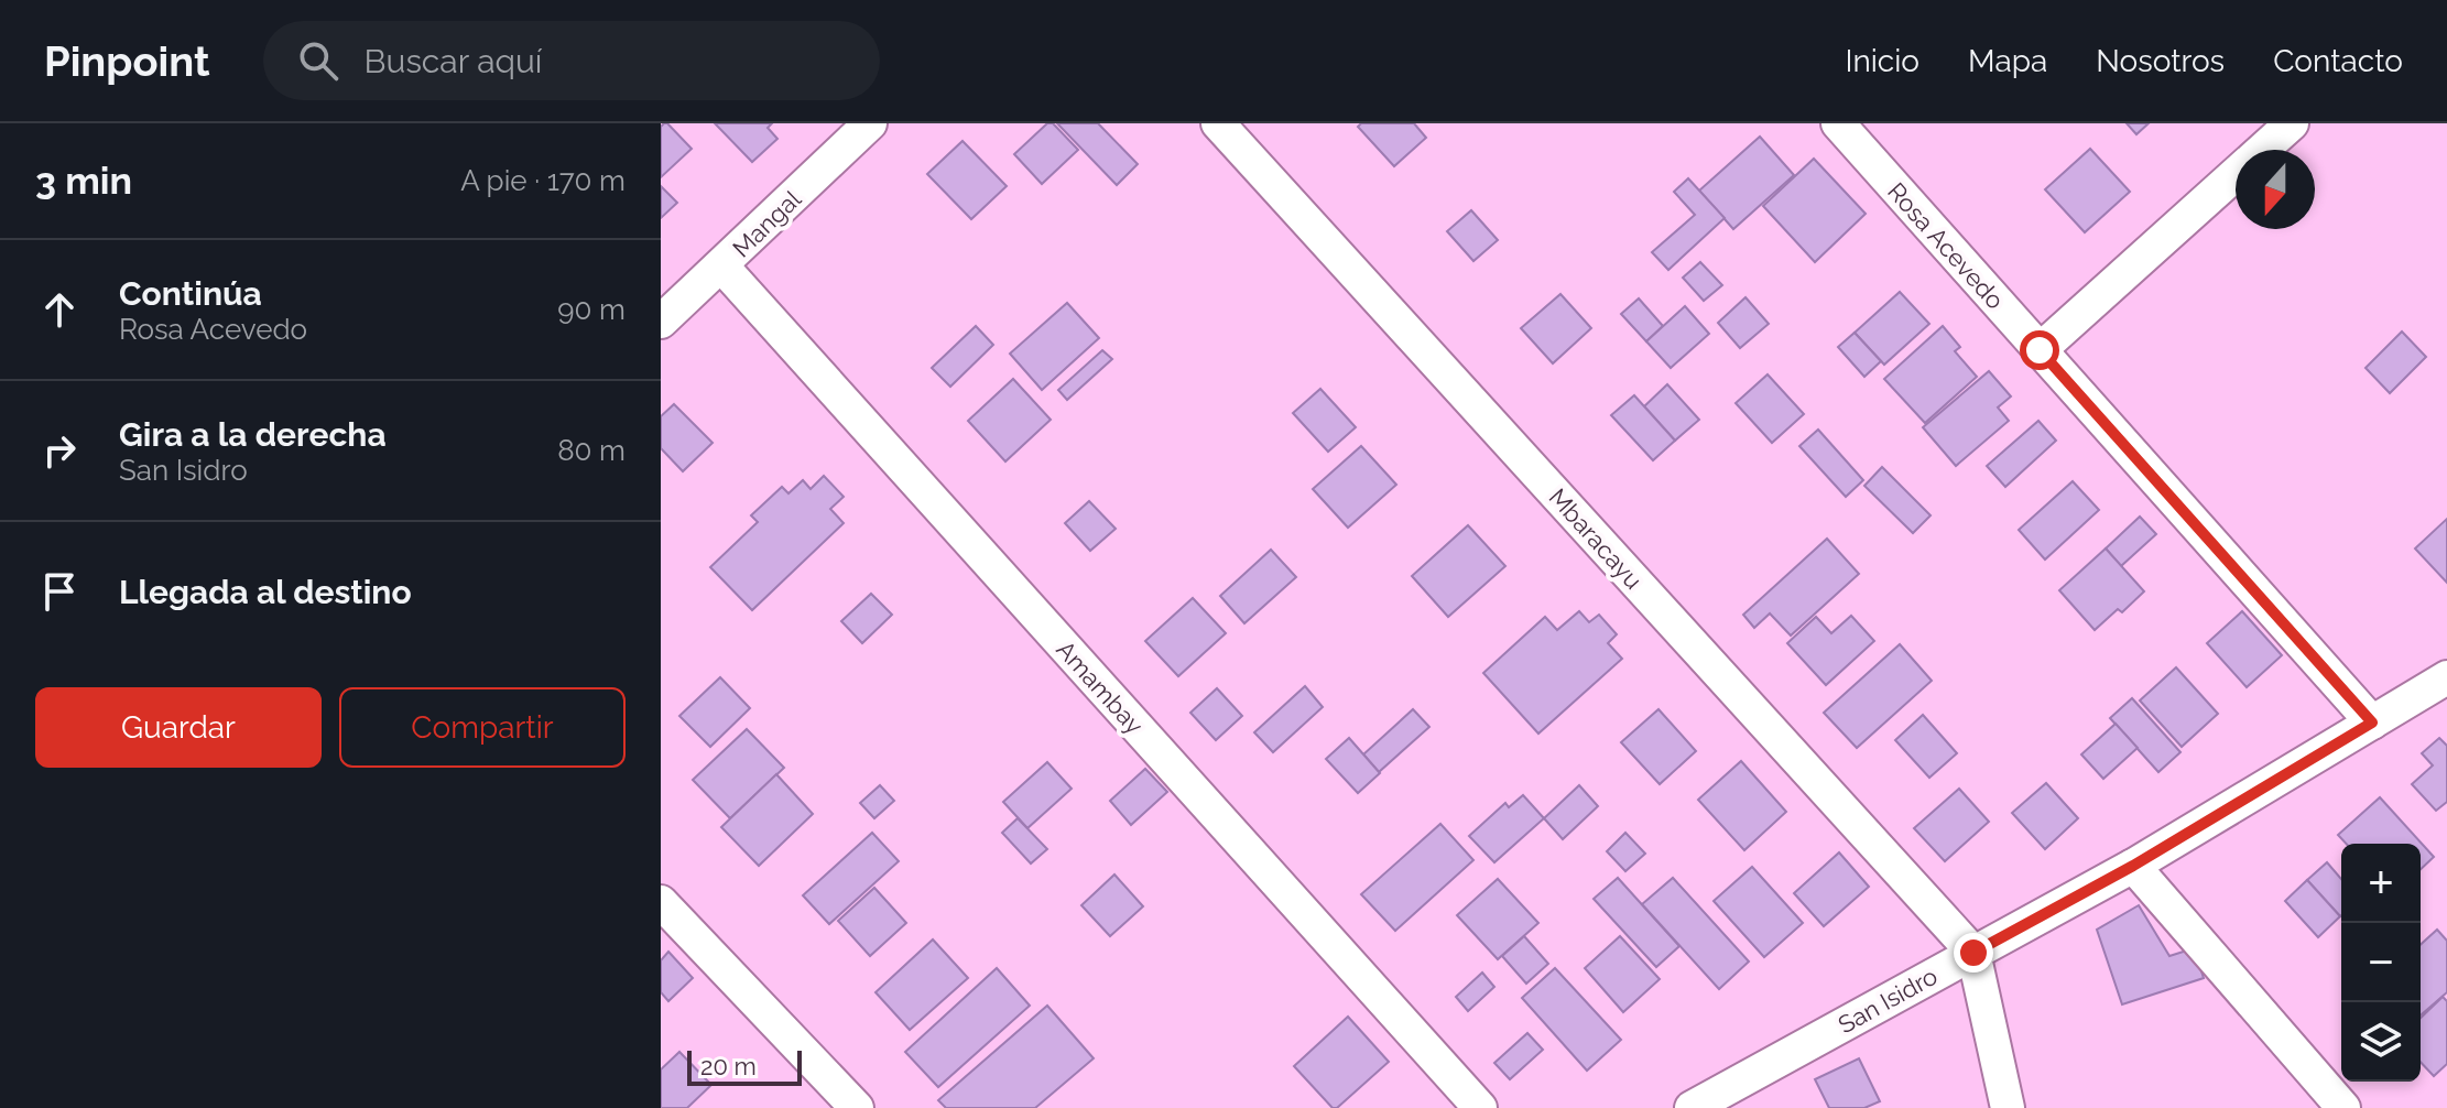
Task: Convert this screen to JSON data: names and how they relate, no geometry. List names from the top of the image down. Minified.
{"streets":{"street":["Mangal","Rosa Acevedo","Mbaracayu","Amambay","San Isidro"]},"crossings":[["Mangal","Amambay"],["Rosa Acevedo","San Isidro"],["Mbaracayu","San Isidro"]],"scale_bar":"20 m","north":"bottom","page":{"header":"Pinpoint","search":"Buscar aquí","nav":["Inicio","Mapa","Nosotros","Contacto"],"heading":["3 min","A pie · 170 m"],"list":[["Continúa","Rosa Acevedo","90 m"],["Gira a la derecha","San Isidro","80 m"],"Llegada al destino"],"buttons":["Guardar","Compartir"],"map_buttons":["+","−"],"scale":"20 m"}}
